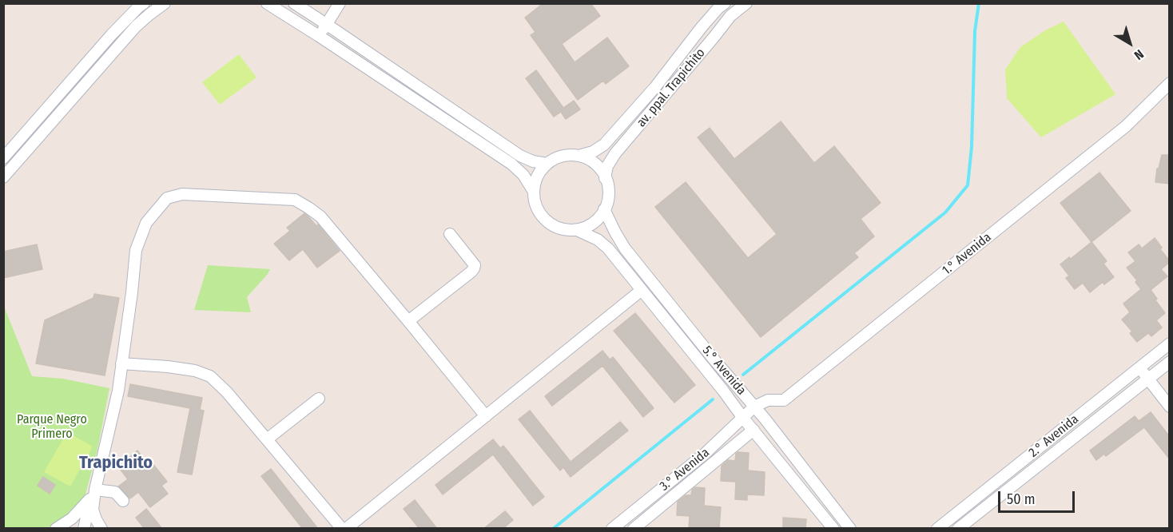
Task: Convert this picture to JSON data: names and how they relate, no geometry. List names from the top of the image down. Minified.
{"streets":{"street":["av. ppal. Trapichito","1.° Avenida","5.° Avenida","2.° Avenida","3.° Avenida"]},"crossings":[["av. ppal. Trapichito","5.° Avenida"],["1.° Avenida","5.° Avenida"],["1.° Avenida","3.° Avenida"],["5.° Avenida","3.° Avenida"]],"districts":["Trapichito"],"parks":["Parque Negro Primero"],"scale_bar":"50 m","north":"bottom right"}
